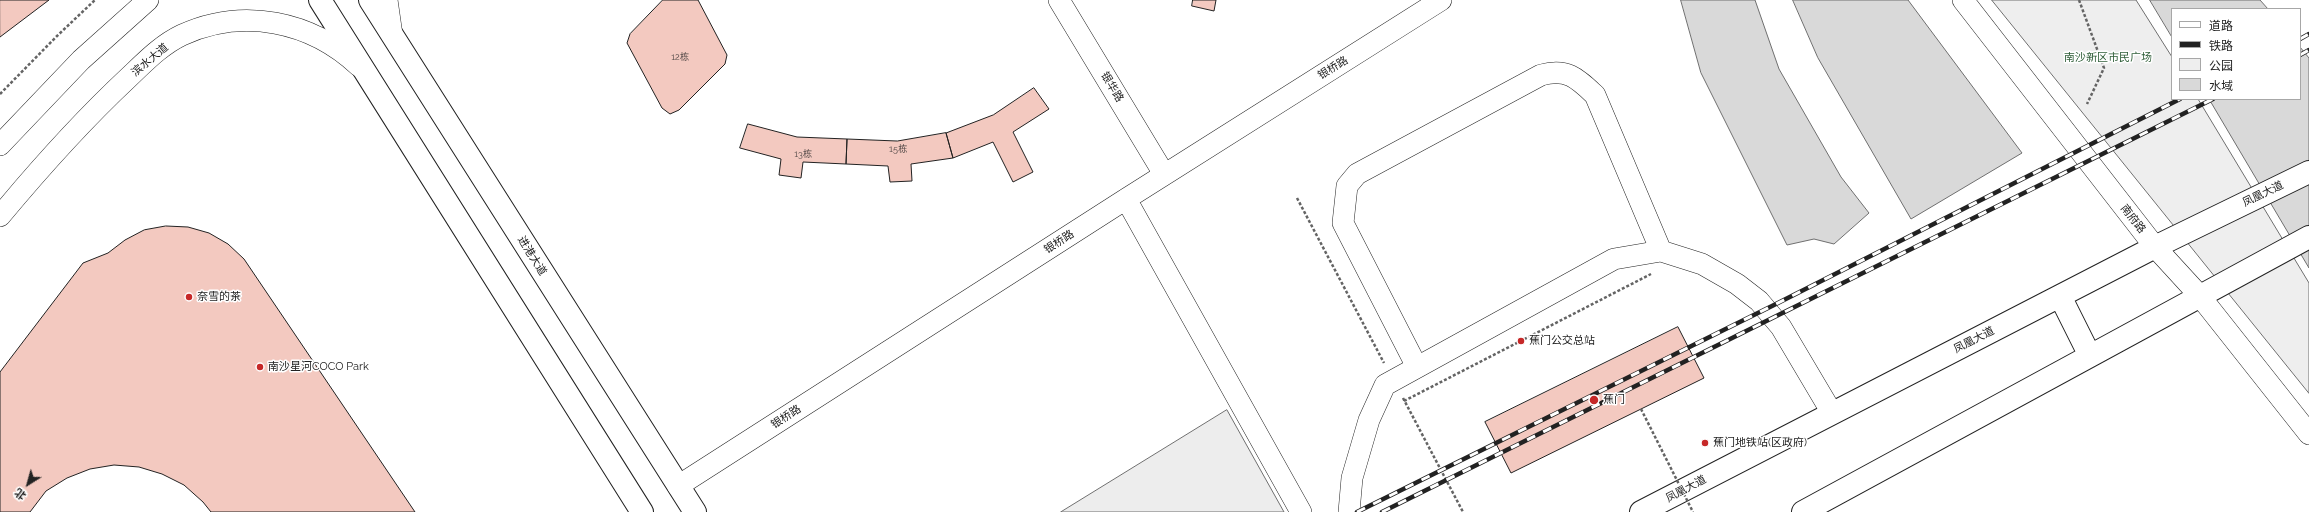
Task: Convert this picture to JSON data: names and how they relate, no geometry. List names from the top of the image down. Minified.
{"streets":{"main road":["凤凰大道","进港大道"],"street":["滨水大道","银桥路","银华路","南府路"]},"crossings":[["银桥路","银华路"],["银桥路","进港大道"],["凤凰大道","南府路"]],"parks":["南沙新区市民广场"],"places":["奈雪的茶","蕉门公交总站","南沙星河COCO Park","蕉门","蕉门地铁站(区政府)"],"house_numbers":["12栋","15栋","13栋"],"legend":["道路","铁路","公园","水域"],"north":"bottom left"}
